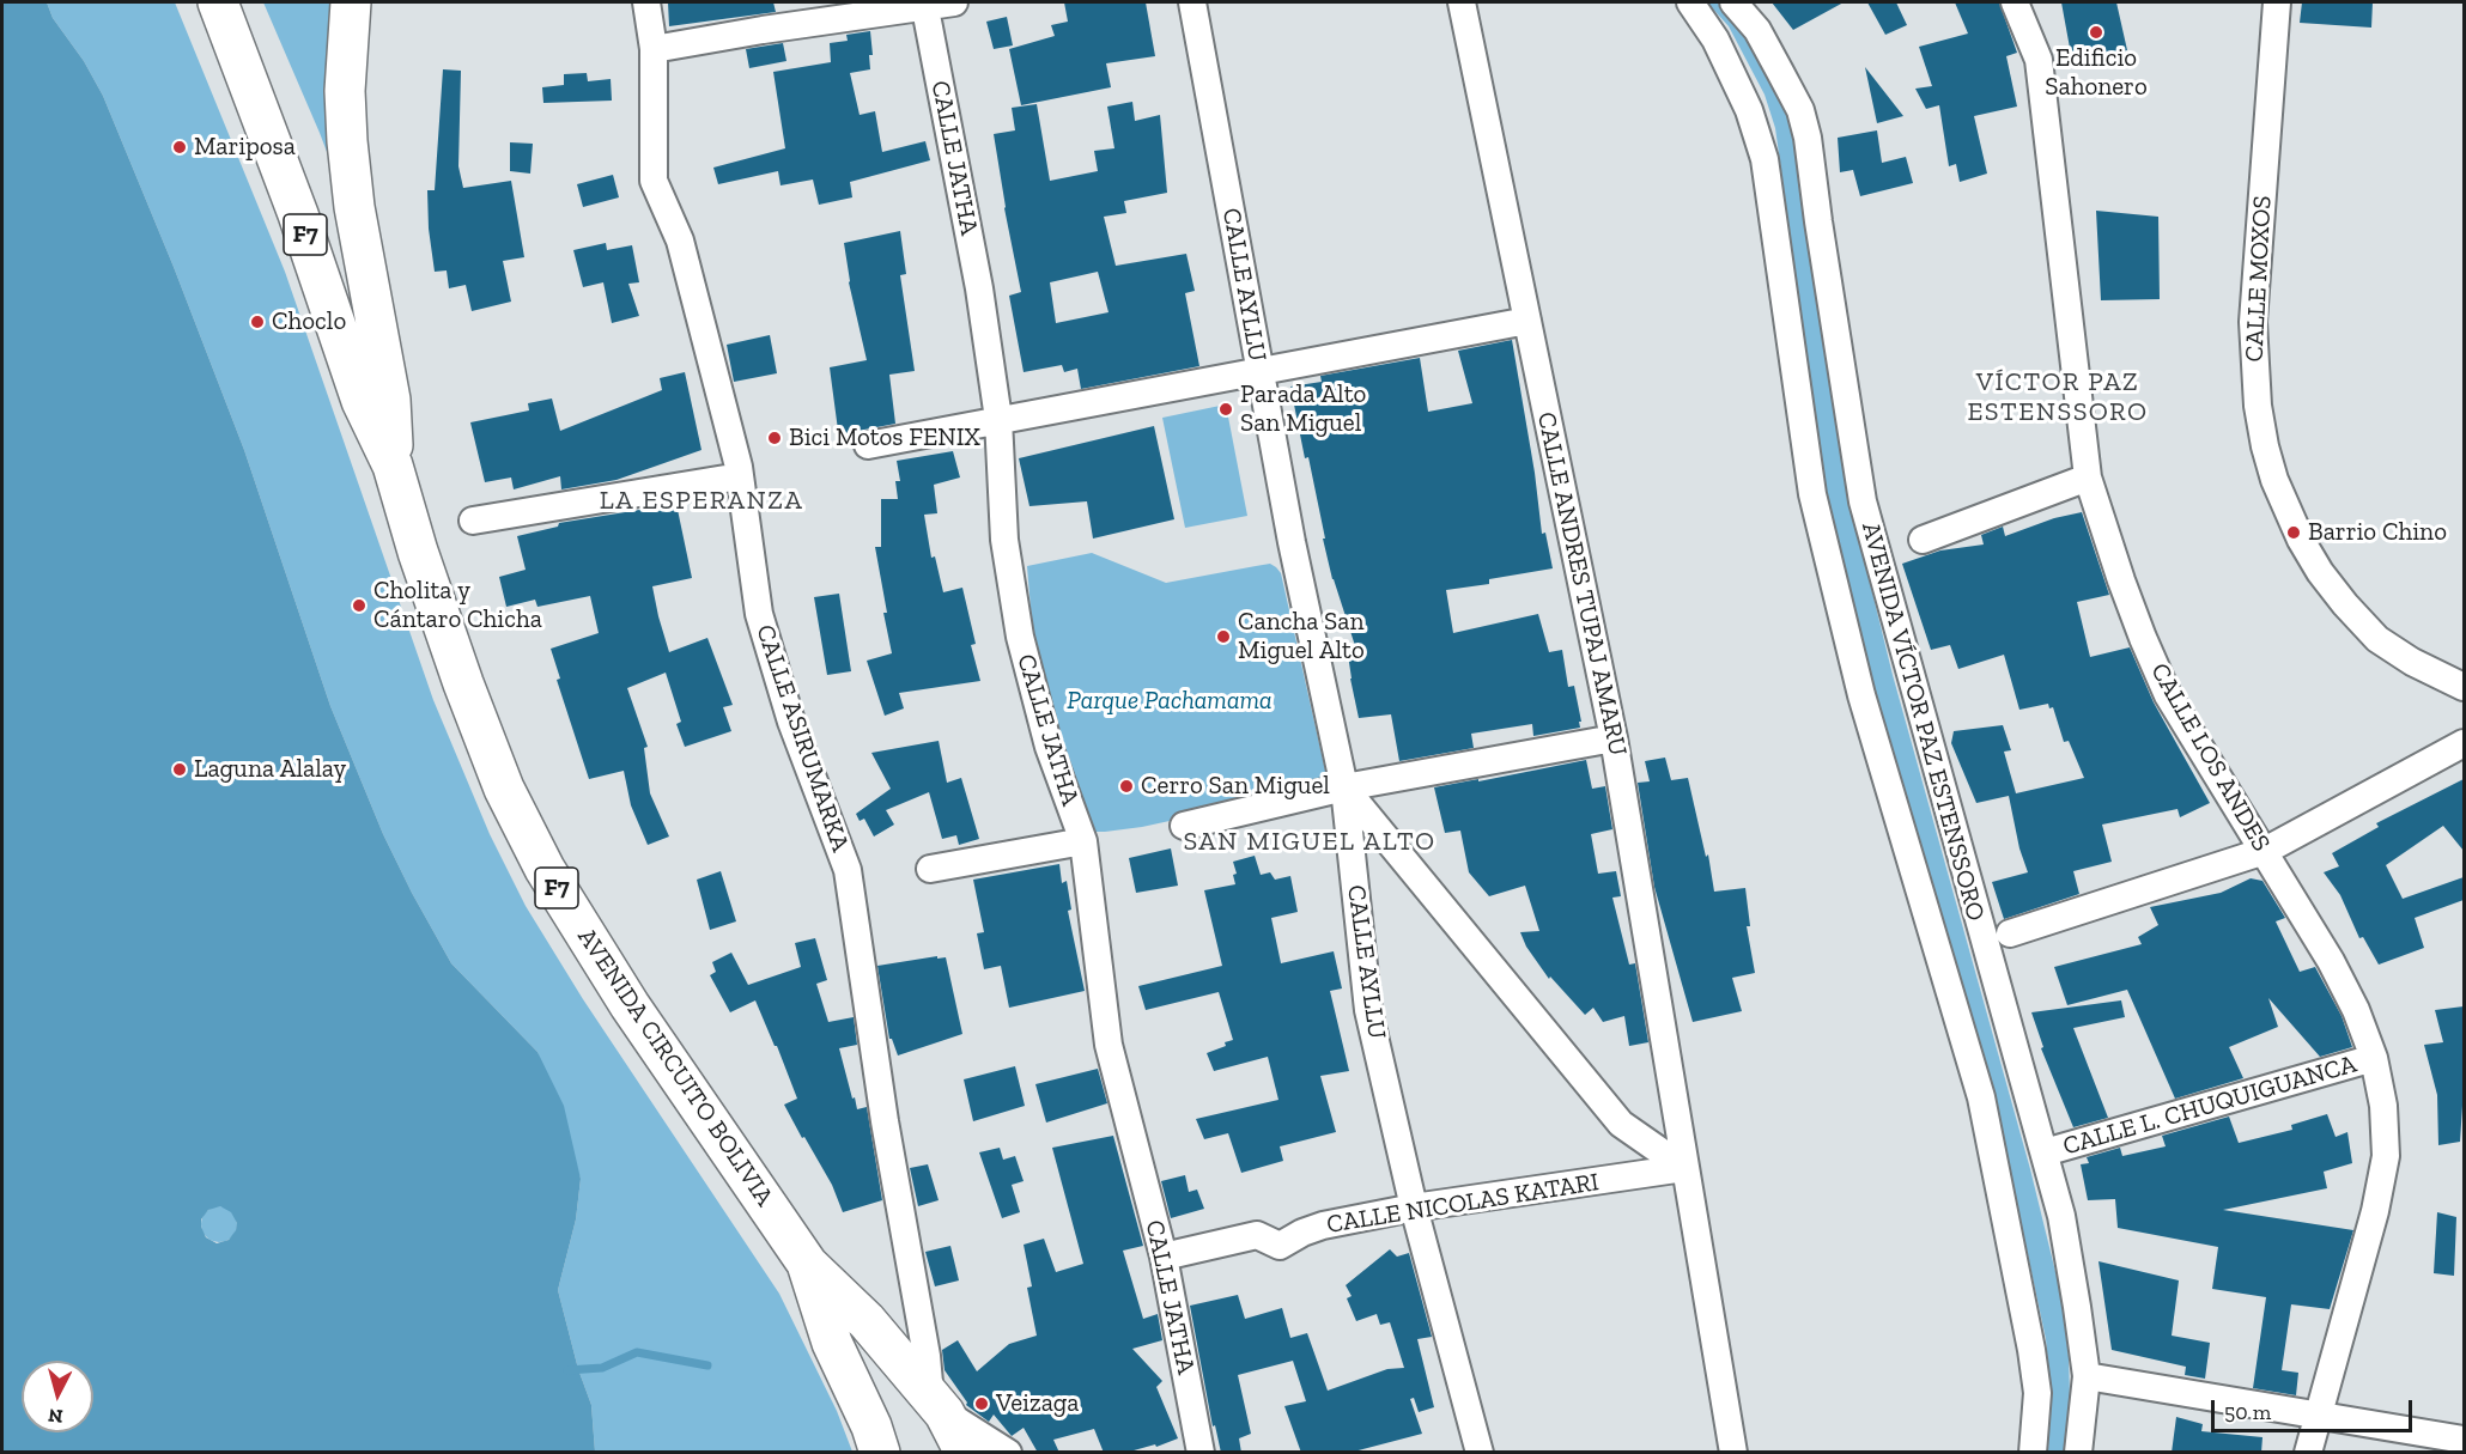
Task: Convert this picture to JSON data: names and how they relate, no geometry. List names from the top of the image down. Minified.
{"streets":{"highway":["F7","AVENIDA CIRCUITO BOLIVIA"],"street":["CALLE JATHA","CALLE MOXOS","CALLE AYLLU","CALLE ANDRES TUPAJ AMARU","AVENIDA VÍCTOR PAZ ESTENSSORO","CALLE ASIRUMARKA","CALLE LOS ANDES","CALLE L. CHUQUIGUANCA","CALLE NICOLAS KATARI"]},"crossings":[["CALLE JATHA","CALLE NICOLAS KATARI"],["CALLE AYLLU","CALLE NICOLAS KATARI"],["CALLE ANDRES TUPAJ AMARU","CALLE NICOLAS KATARI"],["AVENIDA VÍCTOR PAZ ESTENSSORO","CALLE L. CHUQUIGUANCA"],["CALLE ASIRUMARKA","AVENIDA CIRCUITO BOLIVIA"],["CALLE LOS ANDES","CALLE L. CHUQUIGUANCA"]],"districts":["VÍCTOR PAZ ESTENSSORO","LA ESPERANZA","SAN MIGUEL ALTO"],"parks":["Parque Pachamama"],"places":["Edificio Sahonero","Mariposa","Choclo","Parada Alto San Miguel","Bici Motos FENIX","Barrio Chino","Cholita y Cántaro Chicha","Cancha San Miguel Alto","Laguna Alalay","Cerro San Miguel","Veizaga"],"scale_bar":"50 m","north":"bottom"}
